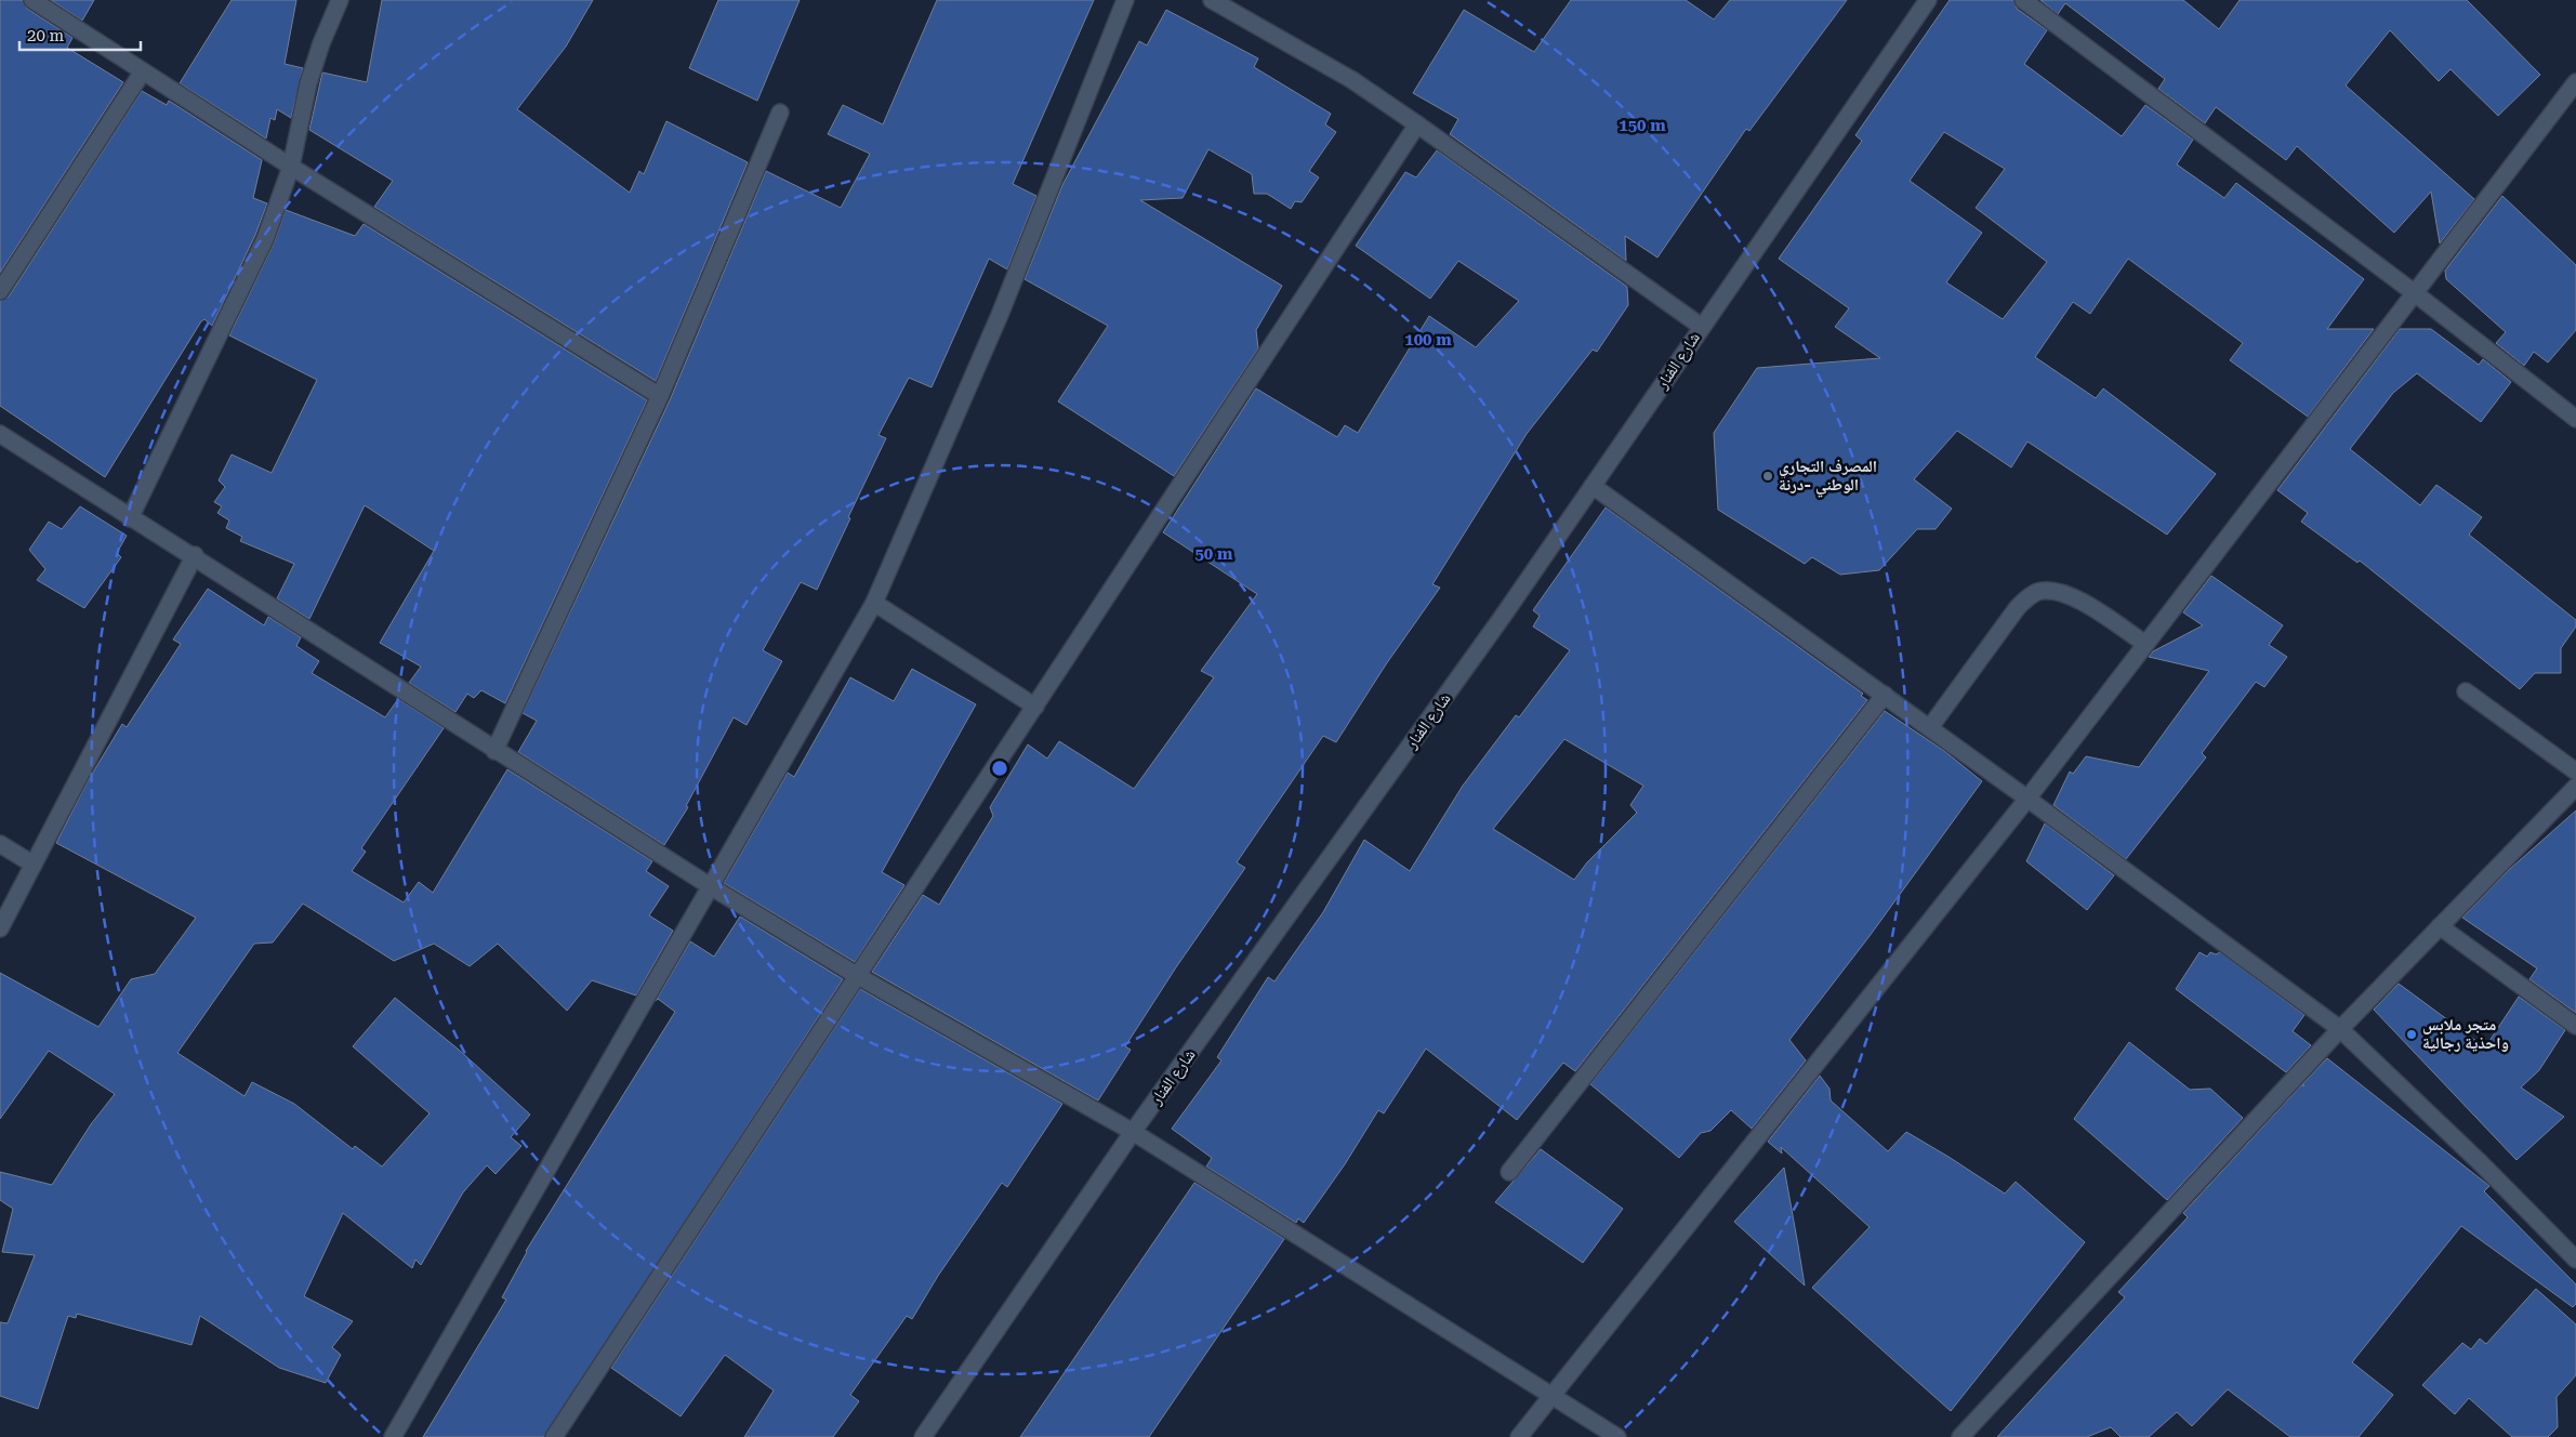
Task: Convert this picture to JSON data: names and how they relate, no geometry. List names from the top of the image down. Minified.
{"streets":{"street":["شارع الفنار"]},"places":["المصرف التجاري الوطني -درنة","متجر ملابس واحذية رجالية"],"scale_bar":"20 m","rings":["150 m","100 m","50 m"]}
